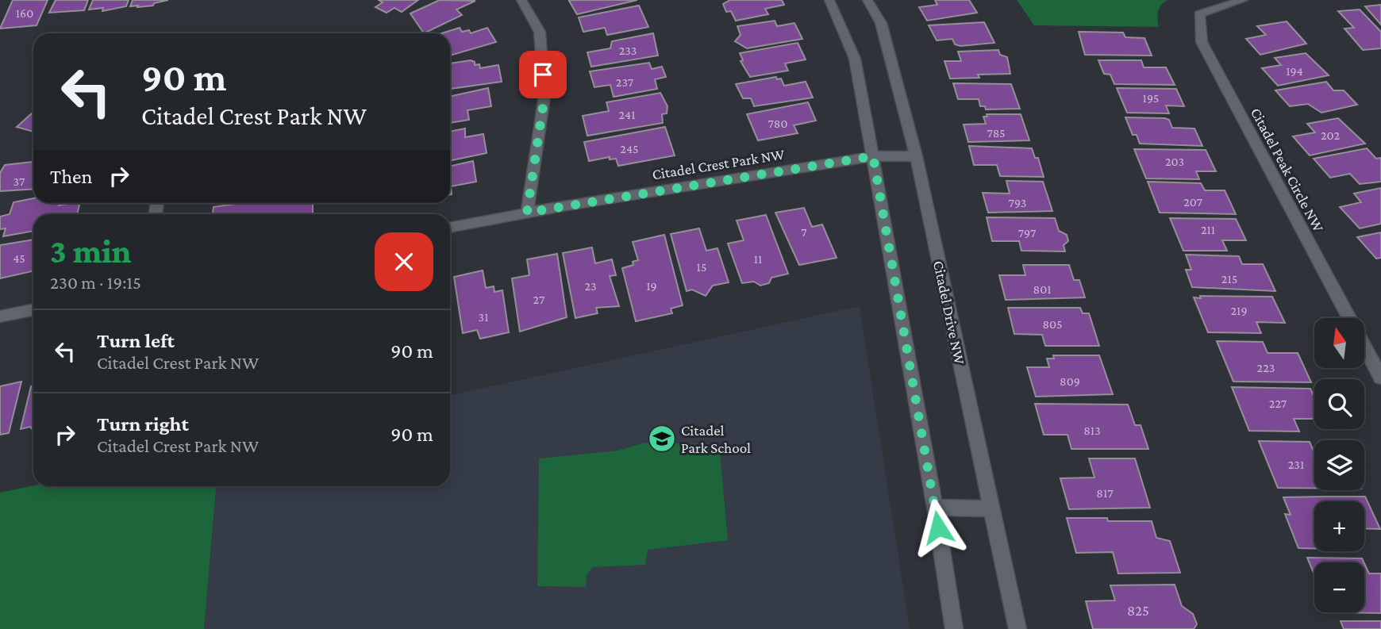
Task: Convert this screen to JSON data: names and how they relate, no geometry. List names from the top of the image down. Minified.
{"streets":{"street":["Citadel Crest Park NW","Citadel Peak Circle NW","Citadel Drive NW"]},"crossings":[["Citadel Crest Park NW","Citadel Drive NW"]],"places":{"school or university":["Citadel Park School"]},"house_numbers":["160","233","194","237","195","241","780","785","202","245","203","37","207","793","211","7","797","45","11","15","215","23","19","801","27","219","31","805","223","809","227","813","231","817","825"],"north":"top","page":{"turn":["90 m","Citadel Crest Park NW"],"then":"Then","heading":["3 min","230 m · 19:15"],"list":[{"name":"Turn left","note":"Citadel Crest Park NW","value":"90 m"},{"name":"Turn right","note":"Citadel Crest Park NW","value":"90 m"}],"map_buttons":["+","−"]}}
